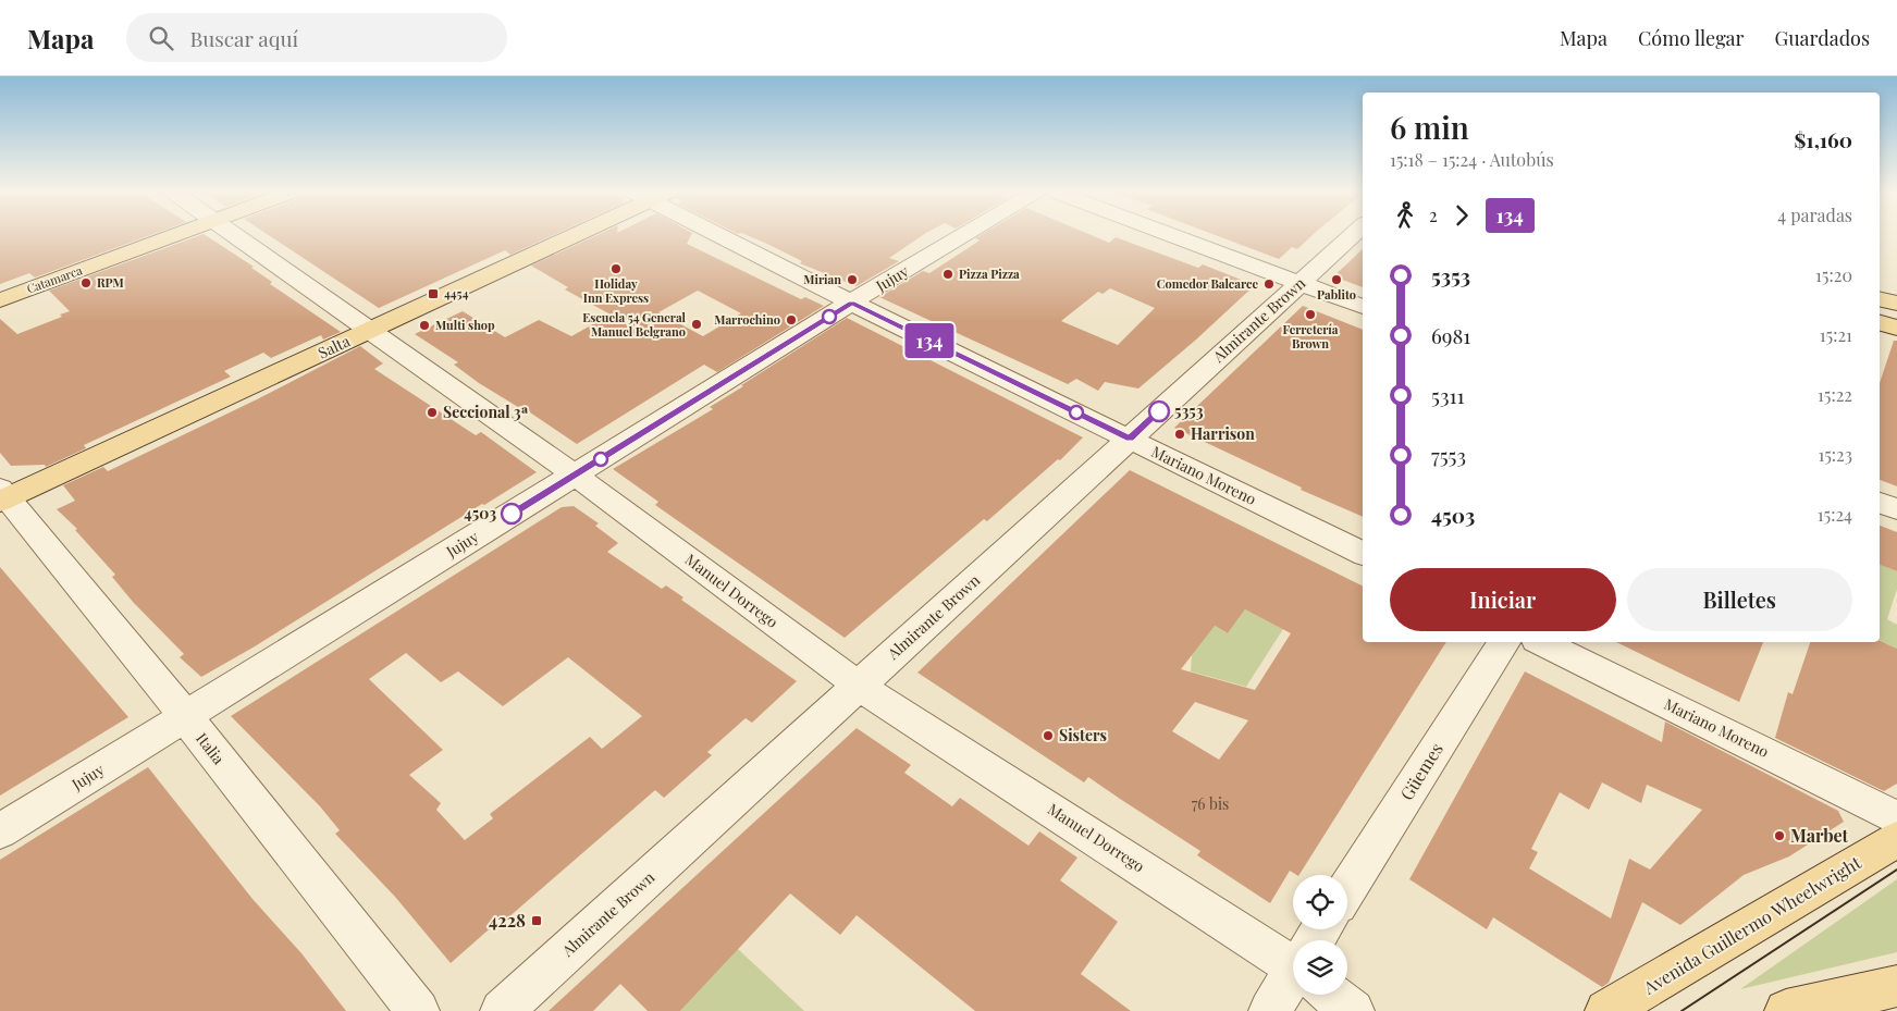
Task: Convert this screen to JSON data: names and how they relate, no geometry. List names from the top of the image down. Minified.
{"streets":{"main road":["Catamarca","Salta","Avenida Guillermo Wheelwright"],"street":["Jujuy","Almirante Brown","Mariano Moreno","Manuel Dorrego","Italia","Güemes"]},"crossings":[["Jujuy","Mariano Moreno"],["Jujuy","Manuel Dorrego"],["Jujuy","Italia"],["Almirante Brown","Mariano Moreno"],["Almirante Brown","Manuel Dorrego"],["Salta","Manuel Dorrego"],["Salta","Italia"]],"places":{"other":["Holiday Inn Express","Pizza Pizza","Mirian","Pablito","RPM","Comedor Balcarce","Ferretería Brown","Marrochino","Escuela 54 General Manuel Belgrano","Multi shop","5353","Seccional 3ª","Harrison","4503","Sisters","Marbet"],"transit":["4454","4228"]},"lines":["bus line 134"],"house_numbers":["76 bis"],"page":{"header":"Mapa","search":"Buscar aquí","nav":["Mapa","Cómo llegar","Guardados"],"on_map":"134","heading":["6 min","15:18 – 15:24 · Autobús","$1,160"],"legs":["2","134","4 paradas"],"list":[{"name":"5353","value":"15:20"},{"name":"6981","value":"15:21"},{"name":"5311","value":"15:22"},{"name":"7553","value":"15:23"},{"name":"4503","value":"15:24"}],"buttons":["Iniciar","Billetes"]}}
